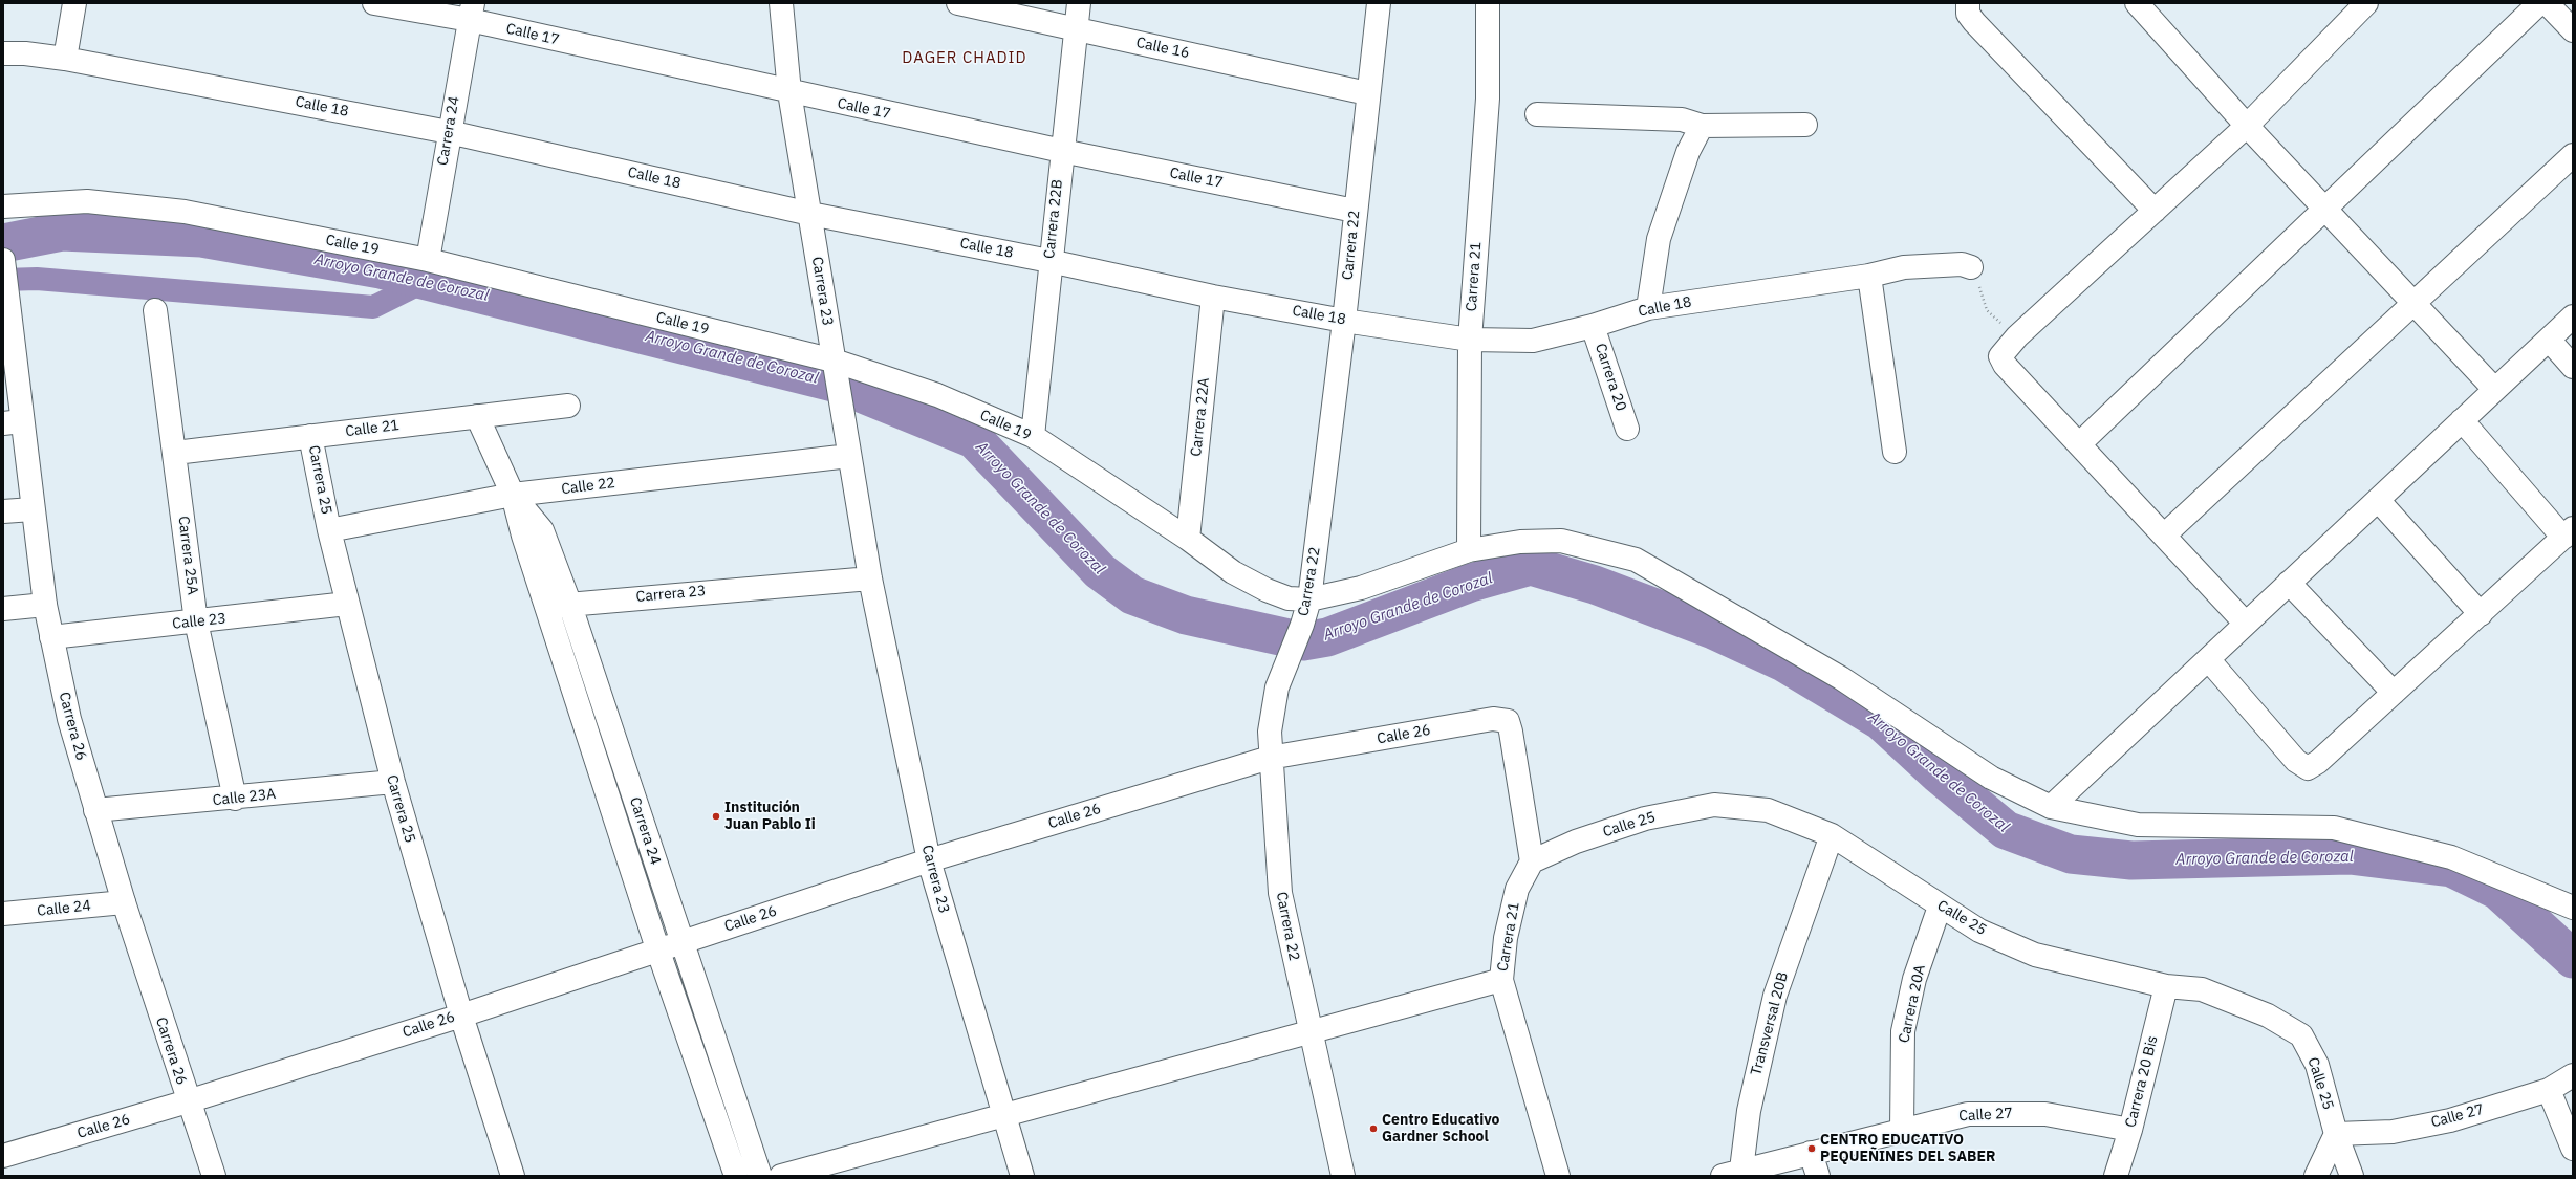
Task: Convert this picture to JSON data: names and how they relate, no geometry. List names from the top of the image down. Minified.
{"streets":{"street":["Calle 17","Calle 16","Calle 18","Carrera 24","Carrera 22B","Calle 19","Carrera 22","Carrera 21","Carrera 23","Carrera 20","Carrera 22A","Calle 21","Carrera 25","Calle 22","Carrera 25A","Calle 23","Carrera 26","Calle 26","Calle 23A","Calle 25","Calle 24","Carrera 20A","Transversal 20B","Carrera 20 Bis","Calle 27"]},"crossings":[["Calle 17","Carrera 24"],["Calle 17","Carrera 22B"],["Calle 17","Carrera 22"],["Calle 17","Carrera 23"],["Calle 16","Carrera 22B"],["Calle 16","Carrera 22"],["Calle 18","Carrera 24"],["Calle 18","Carrera 22B"],["Calle 18","Carrera 22"],["Calle 18","Carrera 21"],["Calle 18","Carrera 23"],["Calle 18","Carrera 20"],["Calle 18","Carrera 22A"],["Carrera 24","Calle 19"],["Carrera 24","Carrera 23"],["Carrera 24","Calle 21"],["Carrera 24","Calle 22"],["Carrera 24","Calle 26"],["Carrera 22B","Calle 19"],["Calle 19","Carrera 22"],["Calle 19","Carrera 21"],["Calle 19","Carrera 23"],["Calle 19","Carrera 22A"],["Carrera 22","Calle 26"],["Carrera 21","Calle 26"],["Carrera 21","Calle 25"],["Carrera 23","Calle 22"],["Carrera 23","Calle 26"],["Calle 21","Carrera 25"],["Calle 21","Carrera 25A"],["Carrera 25","Calle 22"],["Carrera 25","Calle 23"],["Carrera 25","Calle 26"],["Carrera 25","Calle 23A"],["Carrera 25A","Calle 23"],["Carrera 25A","Calle 23A"],["Calle 23","Carrera 26"],["Carrera 26","Calle 26"],["Carrera 26","Calle 23A"],["Carrera 26","Calle 24"],["Calle 26","Calle 25"],["Calle 25","Carrera 20A"],["Calle 25","Transversal 20B"],["Calle 25","Carrera 20 Bis"],["Calle 25","Calle 27"],["Carrera 20A","Calle 27"],["Transversal 20B","Calle 27"],["Carrera 20 Bis","Calle 27"]],"districts":["DAGER CHADID"],"water":["Arroyo Grande de Corozal"],"places":["Institución Juan Pablo Ii","Centro Educativo Gardner School","CENTRO EDUCATIVO PEQUEÑINES DEL SABER"]}
